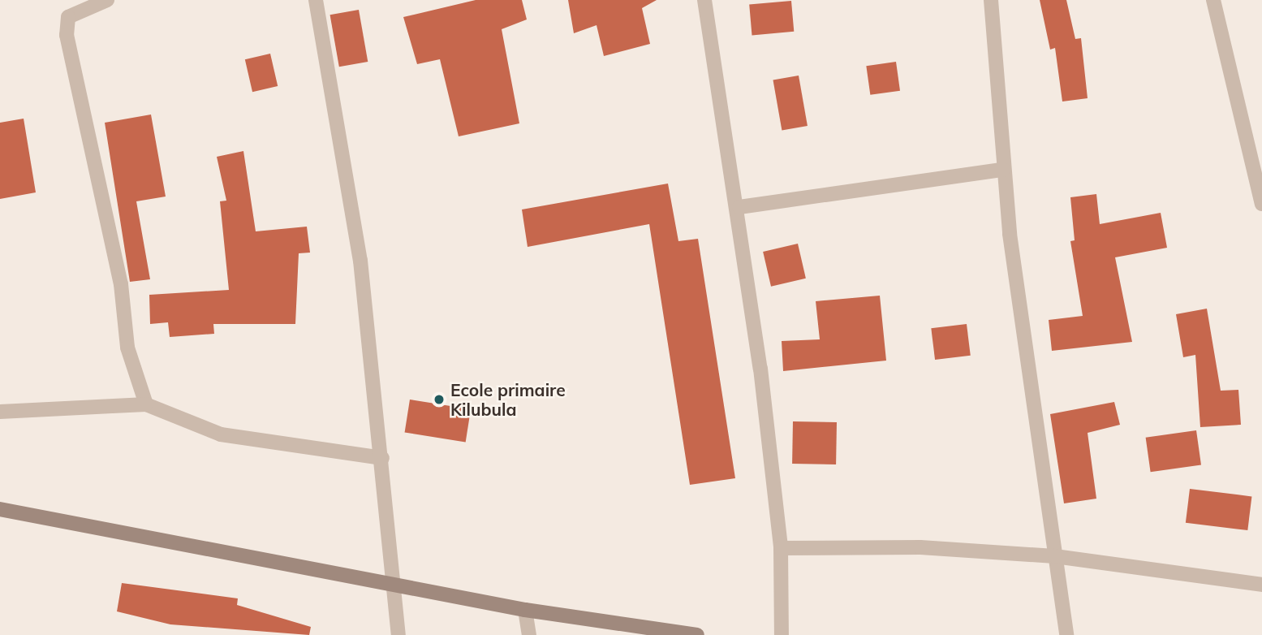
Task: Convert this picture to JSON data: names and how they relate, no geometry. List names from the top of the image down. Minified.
{"places":["Ecole primaire Kilubula"]}
